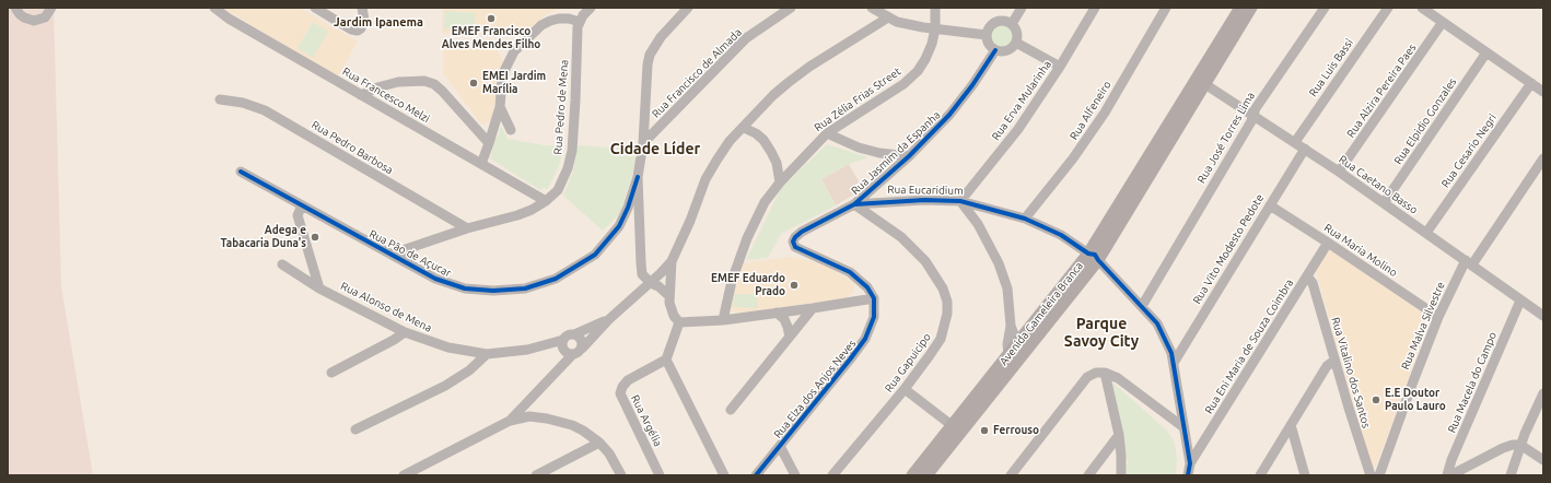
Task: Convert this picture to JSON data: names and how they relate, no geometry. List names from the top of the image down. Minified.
{"streets":{"main road":["Avenida Gameleira Branca"],"street":["Rua Luis Bassi","Rua Francisco de Almada","Rua Alzira Pereira Paes","Rua Francesco Melzi","Rua Zélia Frias Street","Rua Erva Mularinha","Rua Pedro de Mena","Rua Alfeneiro","Rua Elpidio Gonzales","Rua José Torres Lima","Rua Pedro Barbosa","Rua Cesario Negri","Rua Jasmim da Espanha","Rua Caetano Basso","Rua Eucaridium","Rua Vito Modesto Pedote","Rua Maria Molino","Rua Pão de Açucar","Rua Alonso de Mena","Rua Malva Silvestre","Rua Eni Maria de Souza Coimbra","Rua Gapuicipo","Rua Vitalino dos Santos","Rua Macela do Campo","Rua Elza dos Anjos Neves","Rua Argélia"]},"crossings":[["Rua Luis Bassi","Rua Caetano Basso"],["Rua Alzira Pereira Paes","Rua Caetano Basso"],["Rua Francesco Melzi","Rua Pedro de Mena"],["Rua Erva Mularinha","Rua Eucaridium"],["Rua Pedro de Mena","Rua Pedro Barbosa"],["Rua Pedro de Mena","Rua Pão de Açucar"],["Rua Alfeneiro","Rua Eucaridium"],["Rua Elpidio Gonzales","Rua Caetano Basso"],["Rua José Torres Lima","Rua Caetano Basso"],["Rua José Torres Lima","Rua Eucaridium"],["Rua Cesario Negri","Rua Caetano Basso"],["Rua Jasmim da Espanha","Rua Eucaridium"],["Rua Jasmim da Espanha","Rua Gapuicipo"],["Rua Caetano Basso","Rua Vito Modesto Pedote"],["Rua Caetano Basso","Avenida Gameleira Branca"],["Rua Caetano Basso","Rua Malva Silvestre"],["Rua Caetano Basso","Rua Macela do Campo"],["Rua Eucaridium","Rua Vito Modesto Pedote"],["Rua Eucaridium","Avenida Gameleira Branca"],["Rua Eucaridium","Rua Eni Maria de Souza Coimbra"],["Rua Eucaridium","Rua Gapuicipo"],["Rua Vito Modesto Pedote","Rua Maria Molino"],["Rua Maria Molino","Rua Malva Silvestre"],["Rua Maria Molino","Rua Eni Maria de Souza Coimbra"],["Rua Eni Maria de Souza Coimbra","Rua Vitalino dos Santos"]],"districts":["Jardim Ipanema","Cidade Líder","Parque Savoy City"],"places":["EMEF Francisco Alves Mendes Filho","EMEI Jardim Marília","Adega e Tabacaria Duna's","EMEF Eduardo Prado","E.E Doutor Paulo Lauro","Ferrouso"]}
